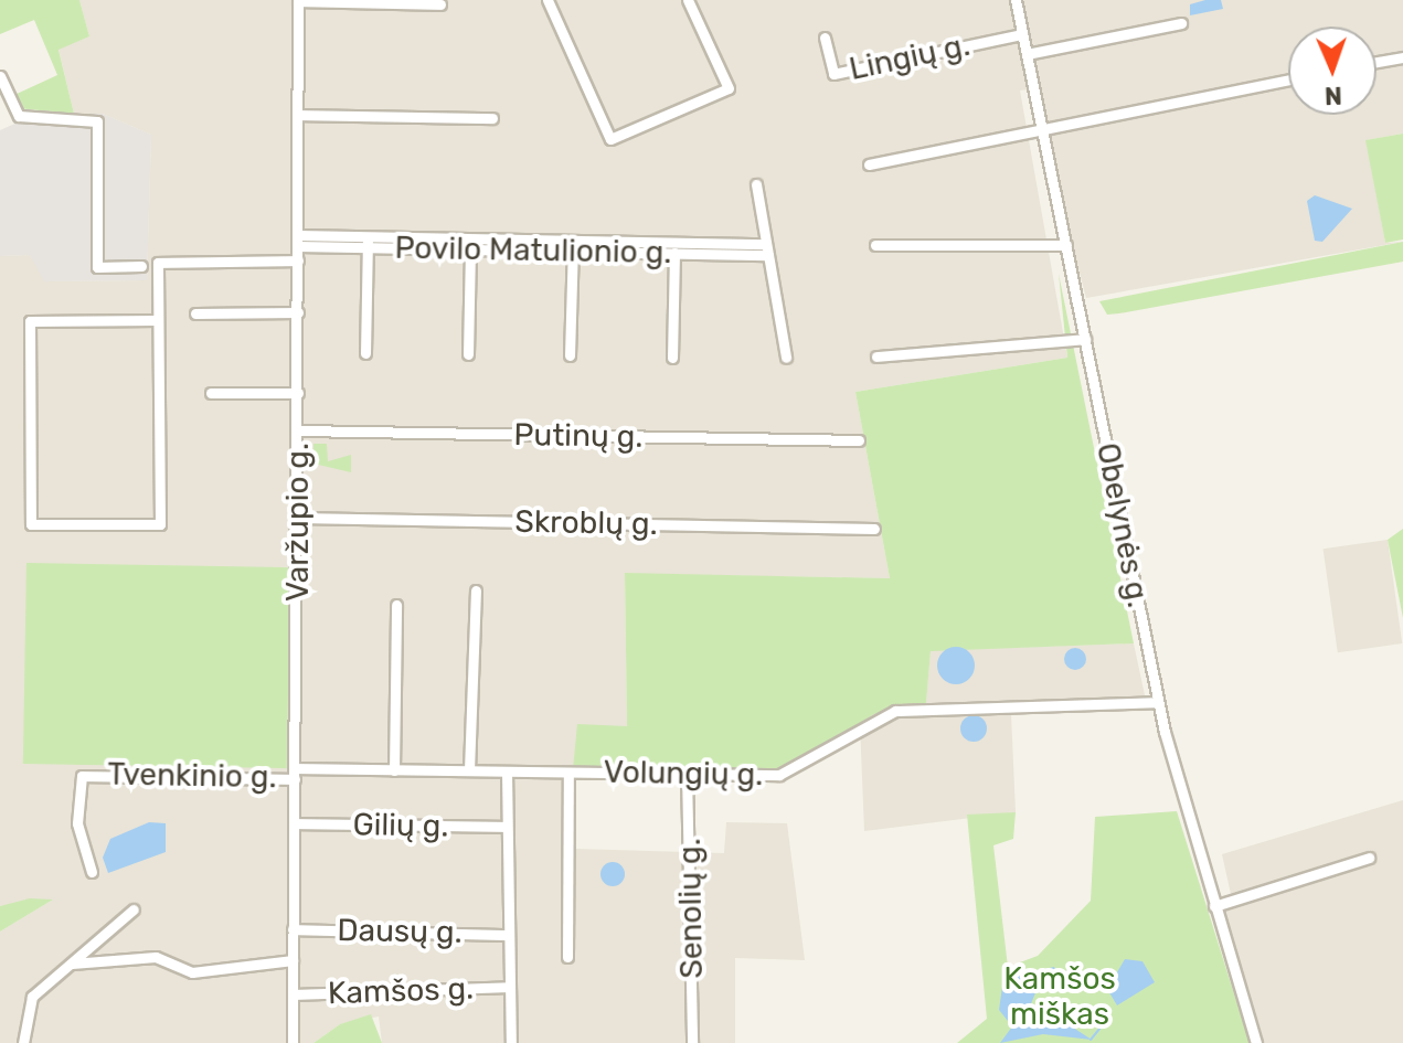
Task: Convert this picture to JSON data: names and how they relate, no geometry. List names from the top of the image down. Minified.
{"streets":{"street":["Lingių g.","Povilo Matulionio g.","Putinų g.","Varžupio g.","Skroblų g.","Obelynės g.","Volungių g.","Tvenkinio g.","Gilių g.","Senolių g.","Dausų g.","Kamšos g."]},"crossings":[["Lingių g.","Obelynės g."],["Povilo Matulionio g.","Varžupio g."],["Putinų g.","Varžupio g."],["Varžupio g.","Skroblų g."],["Varžupio g.","Volungių g."],["Varžupio g.","Tvenkinio g."],["Varžupio g.","Gilių g."],["Varžupio g.","Dausų g."],["Varžupio g.","Kamšos g."],["Obelynės g.","Volungių g."],["Volungių g.","Tvenkinio g."],["Volungių g.","Senolių g."]],"parks":["Kamšos miškas"],"north":"bottom"}
